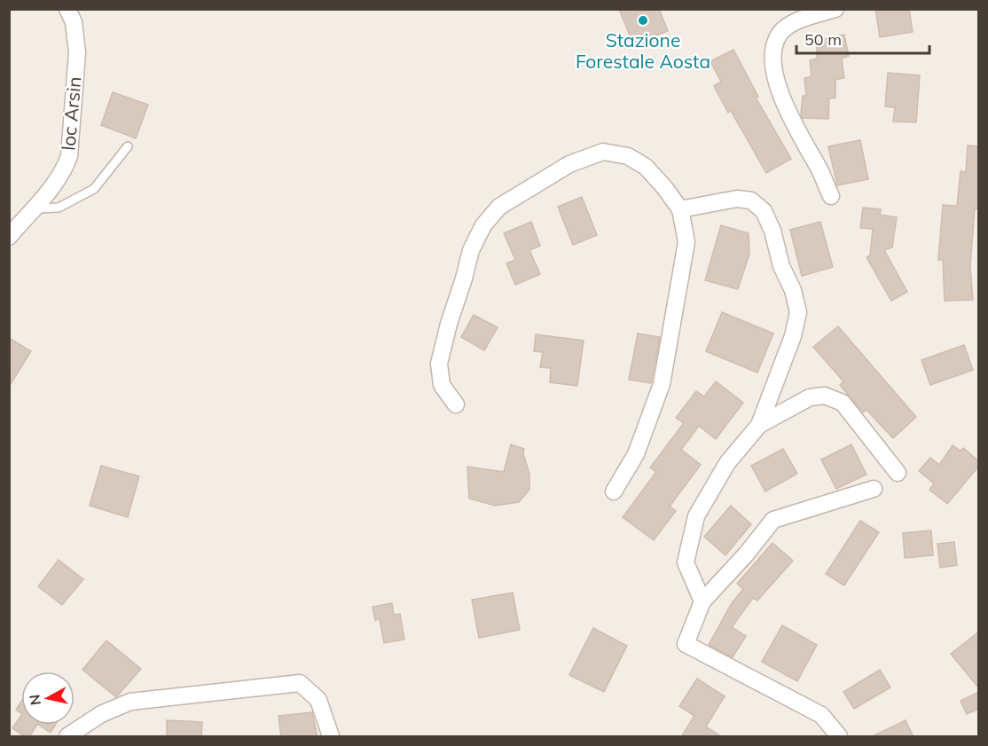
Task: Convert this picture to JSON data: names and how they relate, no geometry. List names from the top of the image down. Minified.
{"streets":{"street":["loc Arsin"]},"places":["Stazione Forestale Aosta"],"scale_bar":"50 m","north":"left"}
